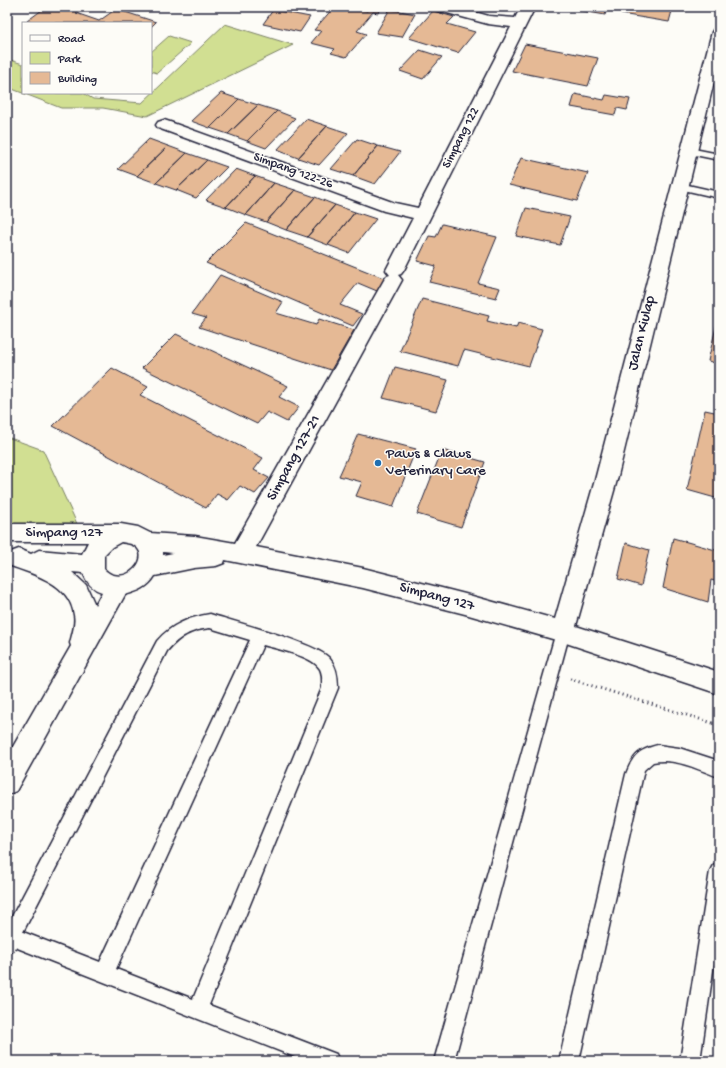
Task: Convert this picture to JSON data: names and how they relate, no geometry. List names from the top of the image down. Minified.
{"streets":{"street":["Simpang 122","Simpang 122-26","Jalan Kiulap","Simpang 127-21","Simpang 127"]},"crossings":[["Simpang 122","Simpang 122-26"],["Simpang 122","Simpang 127-21"],["Jalan Kiulap","Simpang 127"],["Simpang 127-21","Simpang 127"]],"places":["Paws & Claws Veterinary Care"],"legend":["Road","Park","Building"]}
